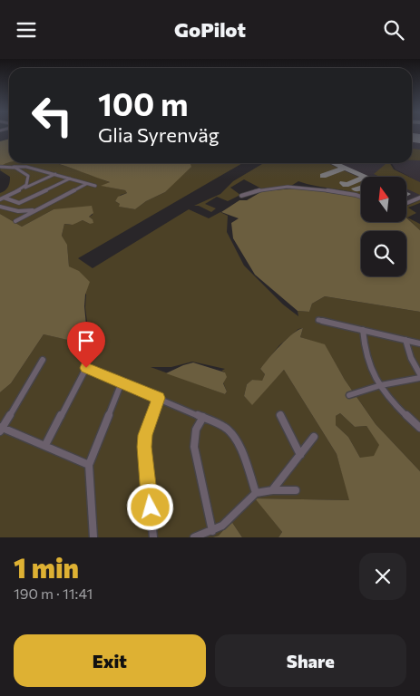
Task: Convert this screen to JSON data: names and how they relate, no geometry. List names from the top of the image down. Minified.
{"north":"top","page":{"header":"GoPilot","turn":["100 m","Glia Syrenväg"],"heading":["1 min","190 m · 11:41"],"buttons":["Exit","Share"]}}
